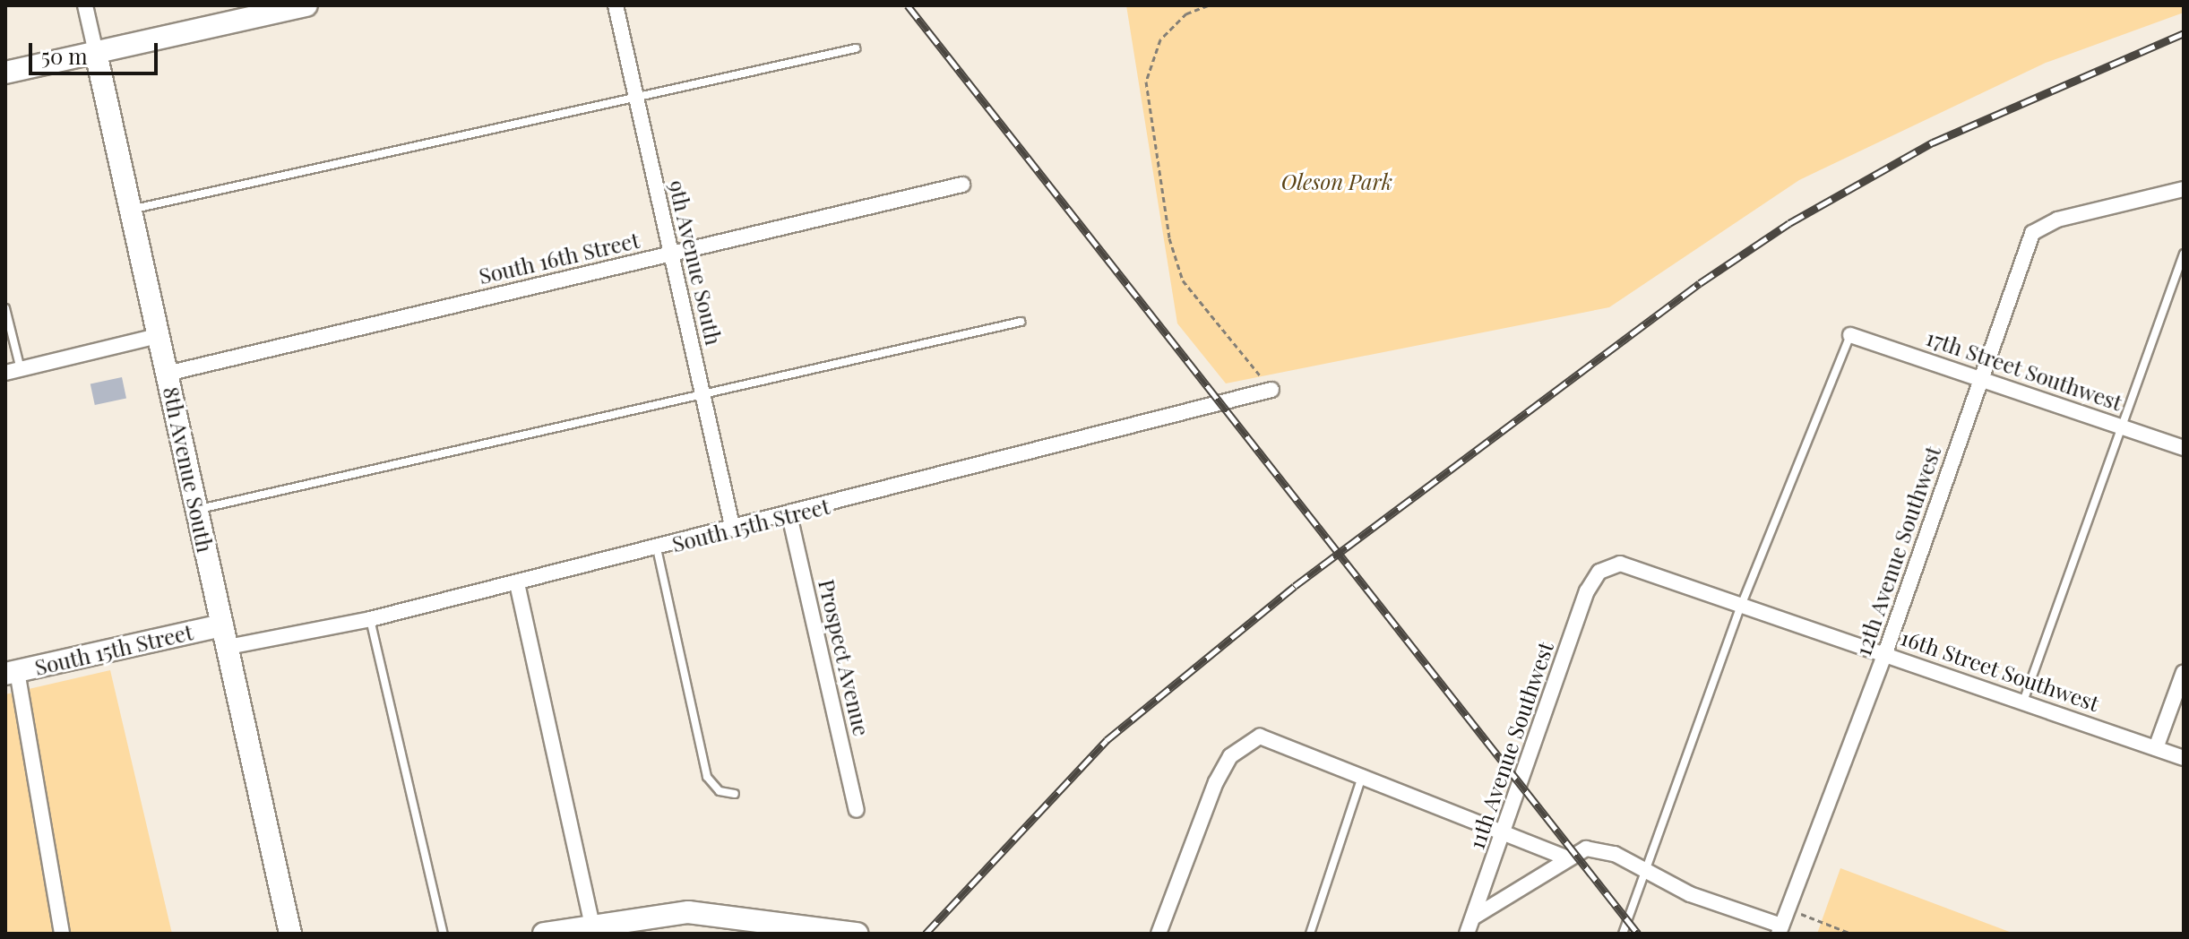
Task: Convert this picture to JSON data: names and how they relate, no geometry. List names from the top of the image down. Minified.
{"streets":{"street":["South 16th Street","9th Avenue South","17th Street Southwest","8th Avenue South","South 15th Street","12th Avenue Southwest","Prospect Avenue","16th Street Southwest","11th Avenue Southwest"]},"crossings":[["South 16th Street","9th Avenue South"],["South 16th Street","8th Avenue South"],["9th Avenue South","South 15th Street"],["17th Street Southwest","12th Avenue Southwest"],["8th Avenue South","South 15th Street"],["South 15th Street","Prospect Avenue"],["12th Avenue Southwest","16th Street Southwest"],["16th Street Southwest","11th Avenue Southwest"]],"parks":["Oleson Park"],"scale_bar":"50 m"}
